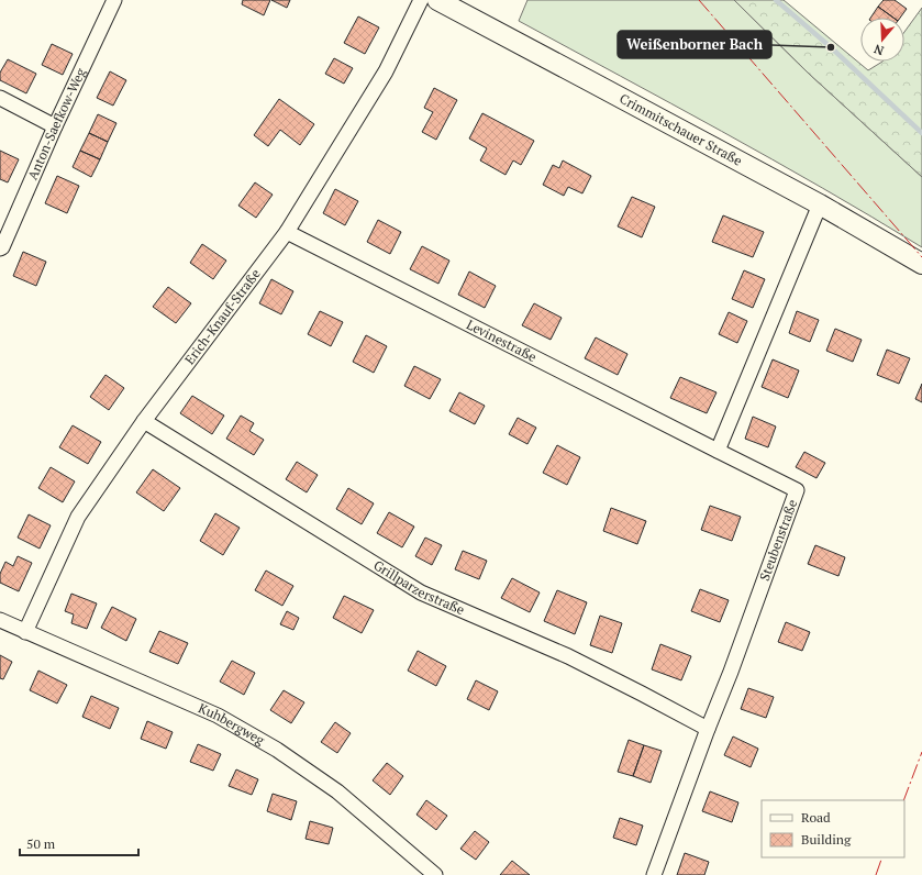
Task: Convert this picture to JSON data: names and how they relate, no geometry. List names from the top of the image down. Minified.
{"streets":{"main road":["Crimmitschauer Straße"],"street":["Anton-Saefkow-Weg","Erich-Knauf-Straße","Levinestraße","Steubenstraße","Grillparzerstraße","Kuhbergweg"]},"crossings":[["Erich-Knauf-Straße","Levinestraße"],["Erich-Knauf-Straße","Grillparzerstraße"],["Erich-Knauf-Straße","Kuhbergweg"],["Levinestraße","Steubenstraße"],["Steubenstraße","Grillparzerstraße"]],"places":["Weißenborner Bach"],"legend":["Road","Building"],"scale_bar":"50 m","north":"bottom"}
